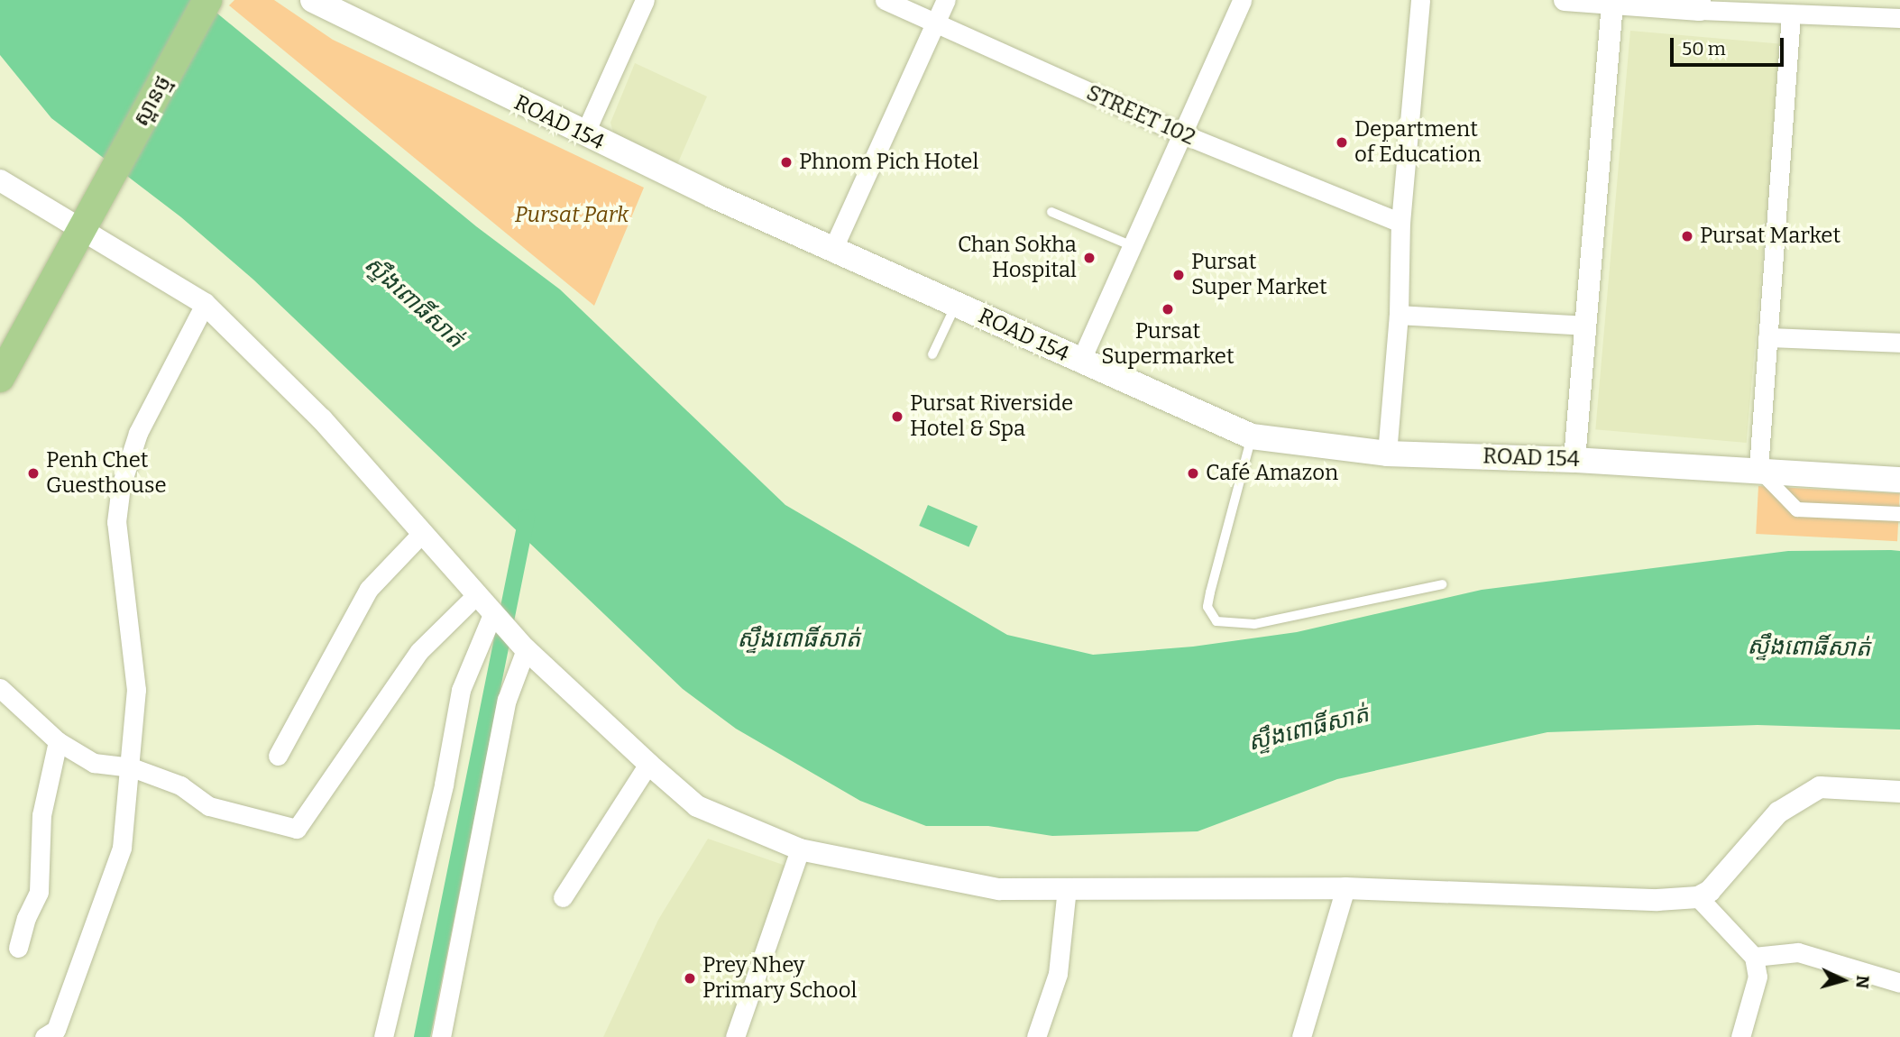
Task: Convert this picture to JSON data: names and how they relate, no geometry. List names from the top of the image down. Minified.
{"streets":{"main road":["ស្ពានថ្ម","ROAD 154"],"street":["STREET 102"]},"water":["ស្ទឹងពោធិ៍សាត់"],"parks":["Pursat Park"],"places":["Department of Education","Phnom Pich Hotel","Pursat Market","Chan Sokha Hospital","Pursat Super Market","Pursat Supermarket","Pursat Riverside Hotel & Spa","Penh Chet Guesthouse","Café Amazon","Prey Nhey Primary School"],"scale_bar":"50 m","north":"right"}
